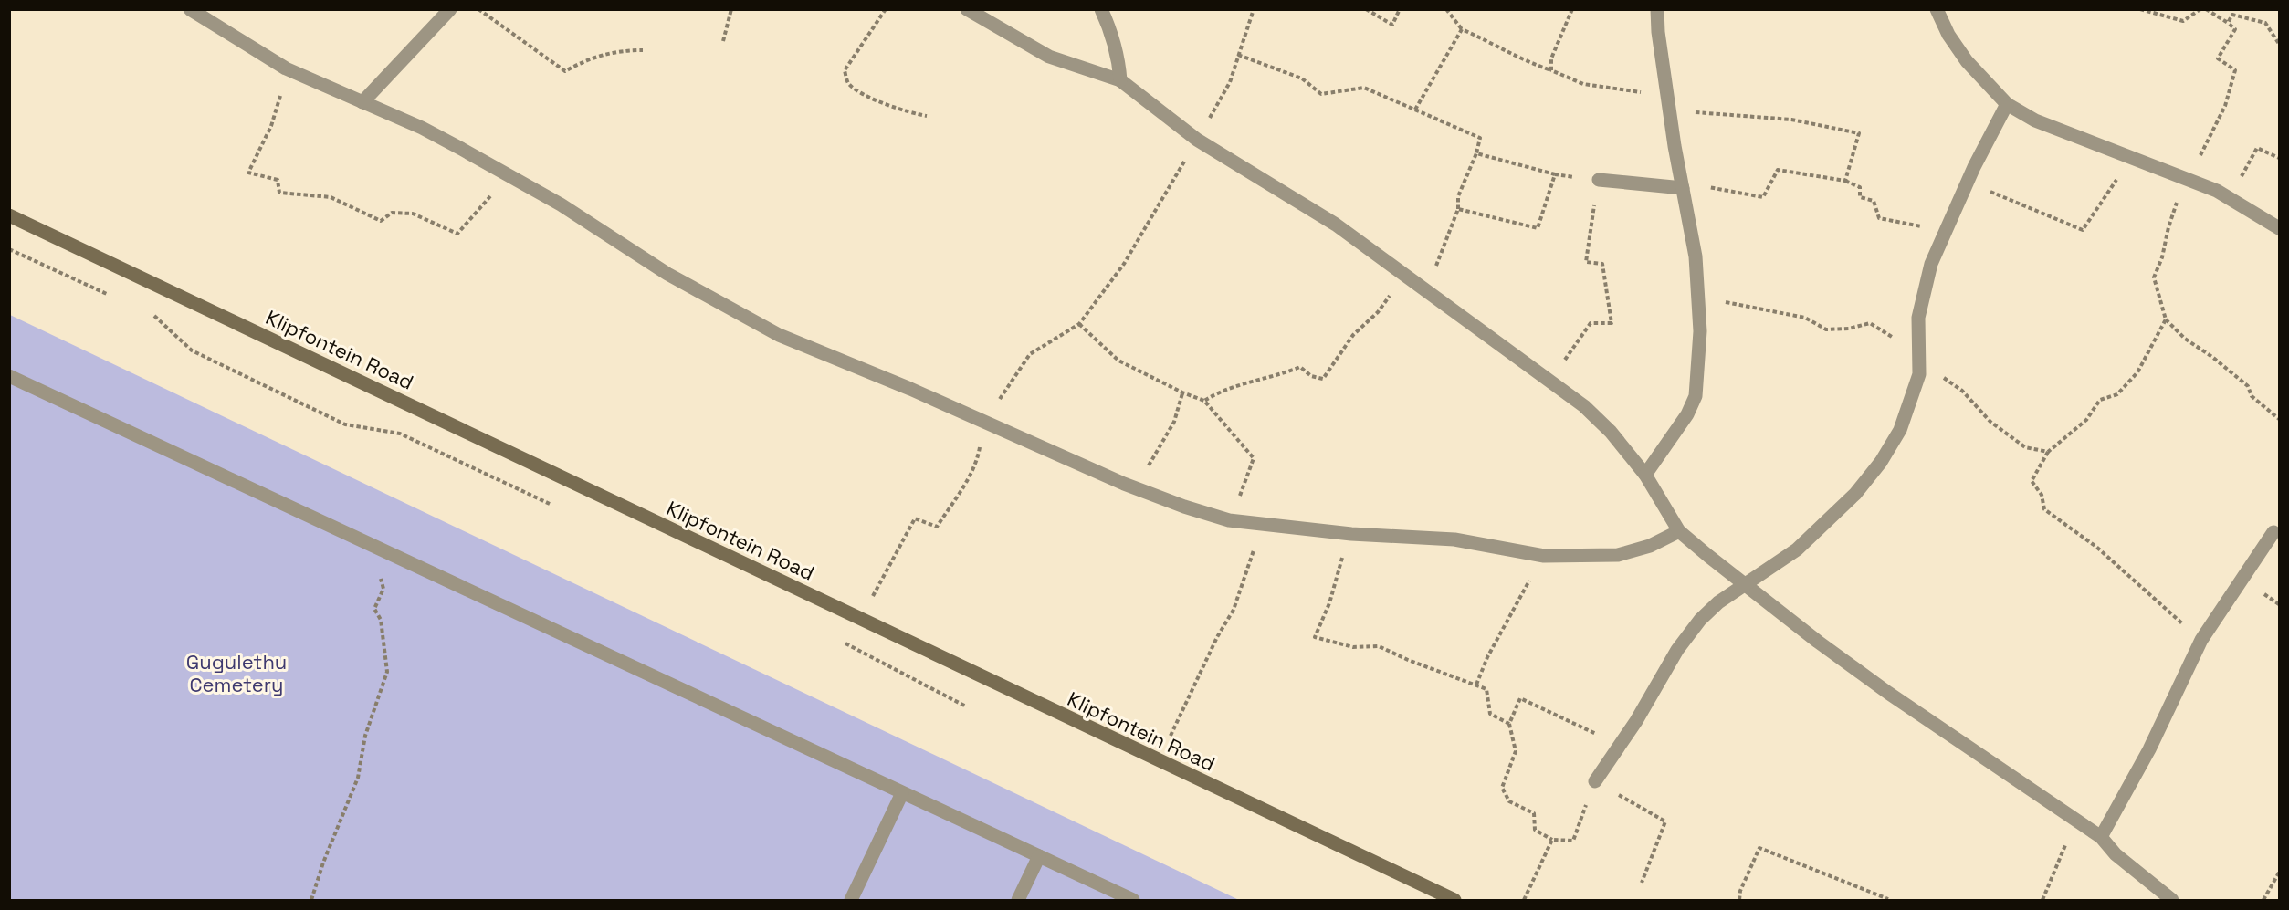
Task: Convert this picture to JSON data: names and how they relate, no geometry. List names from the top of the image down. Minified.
{"streets":{"main road":["Klipfontein Road"]},"parks":["Gugulethu Cemetery"]}
